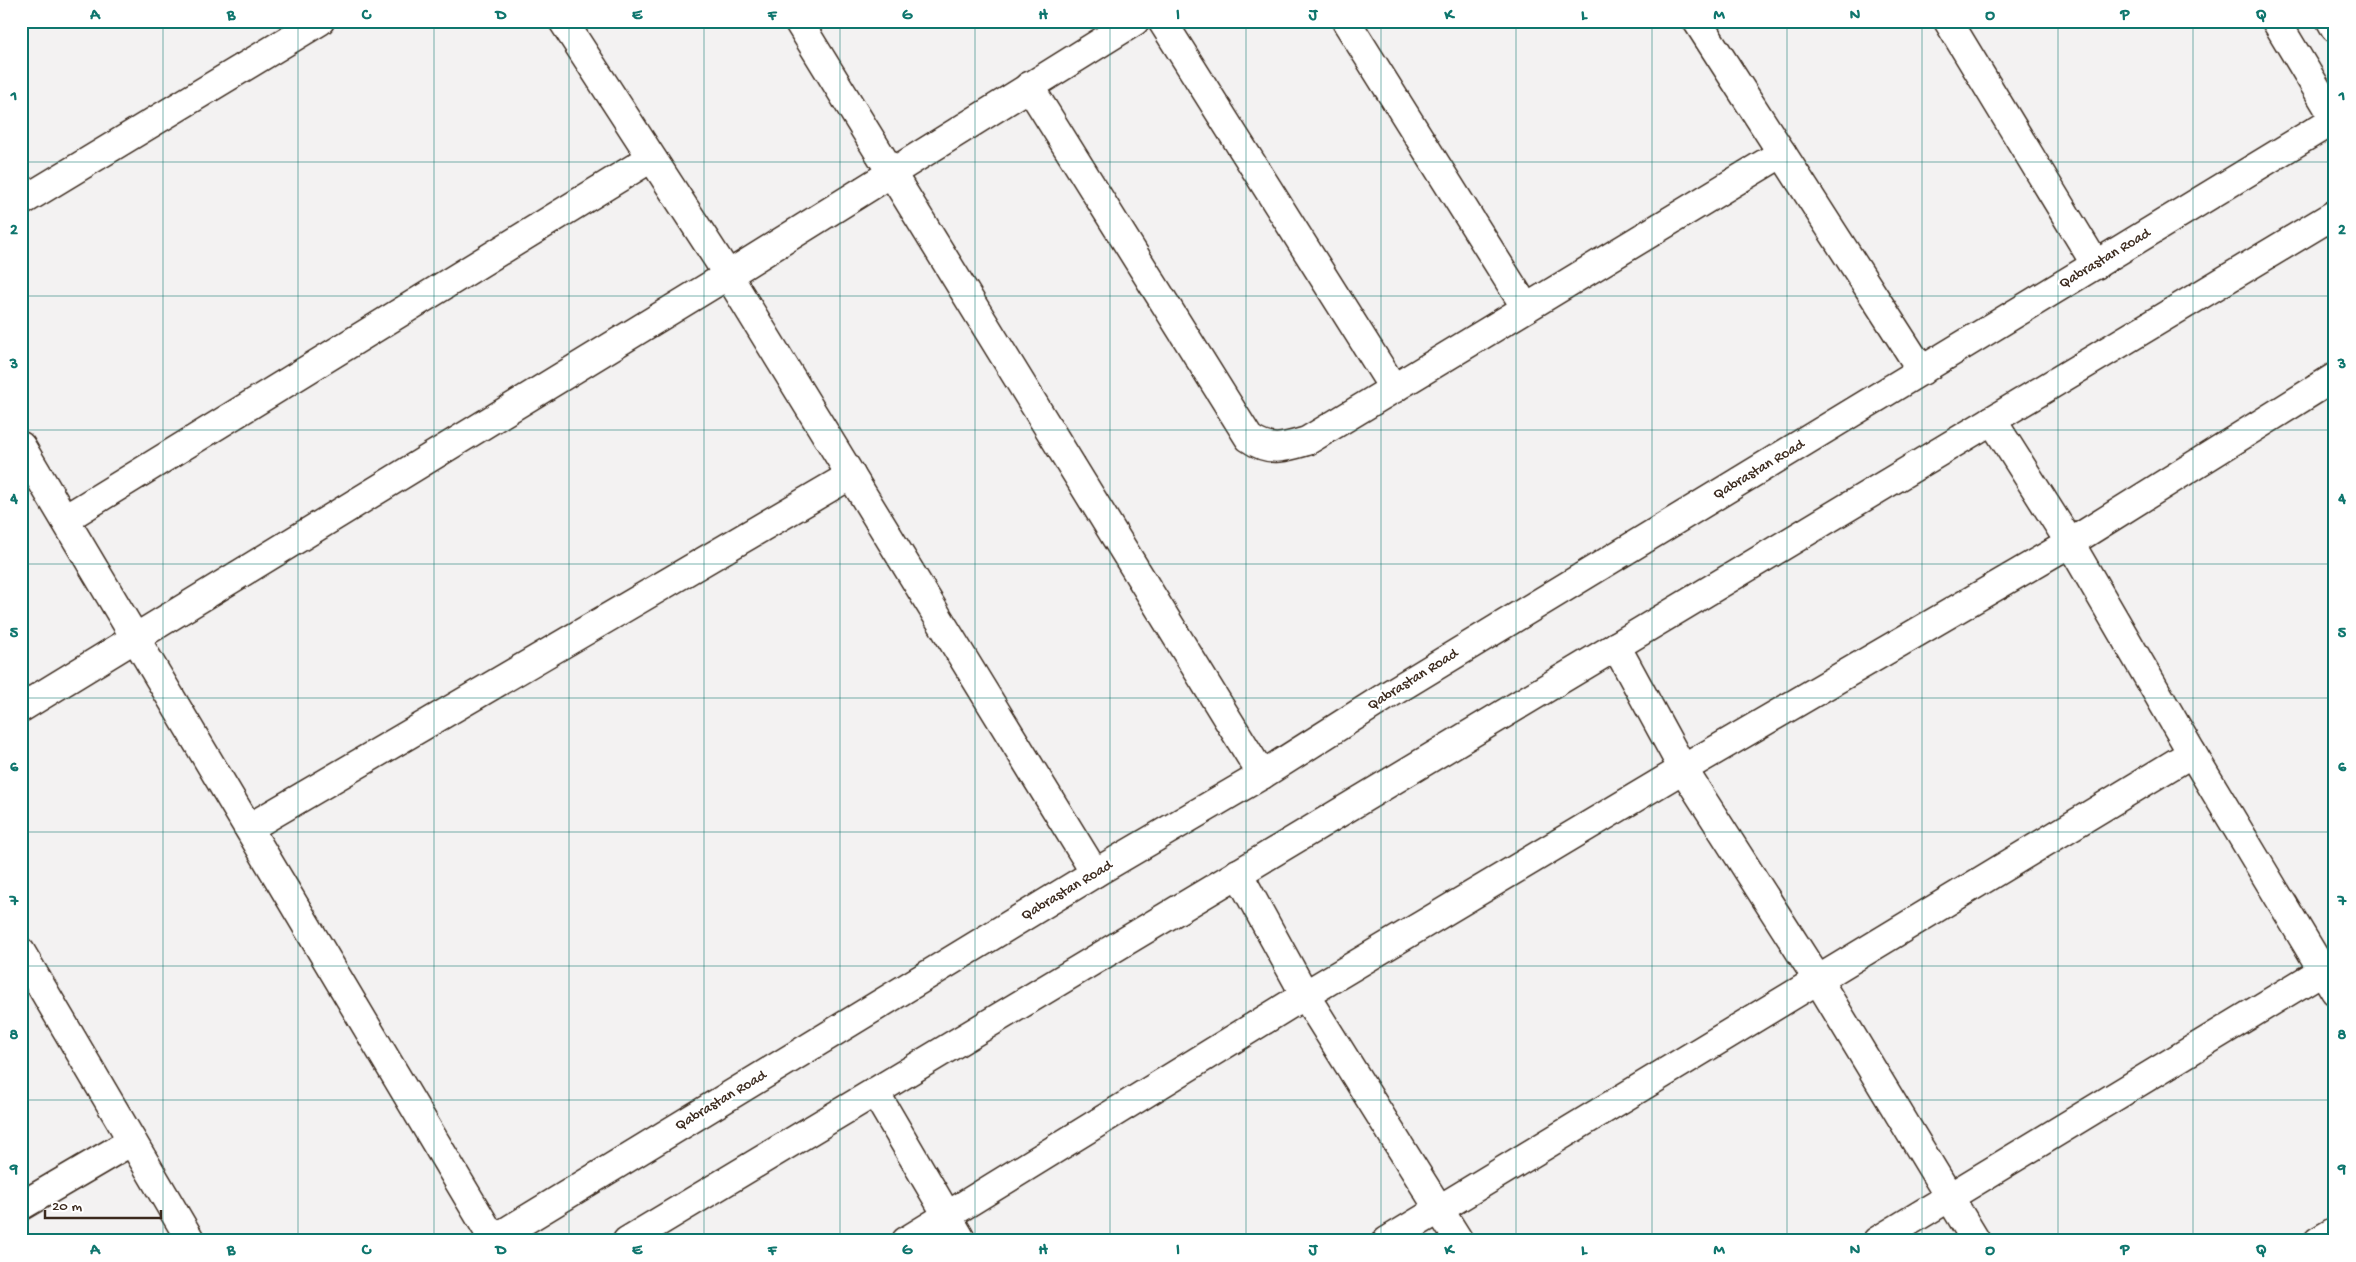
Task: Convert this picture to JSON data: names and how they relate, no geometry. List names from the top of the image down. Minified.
{"streets":{"street":["Qabrastan Road"]},"scale_bar":"20 m","grid":{"columns":["A","B","C","D","E","F","G","H","I","J","K","L","M","N","O","P","Q"],"rows":["1","2","3","4","5","6","7","8","9"]}}
